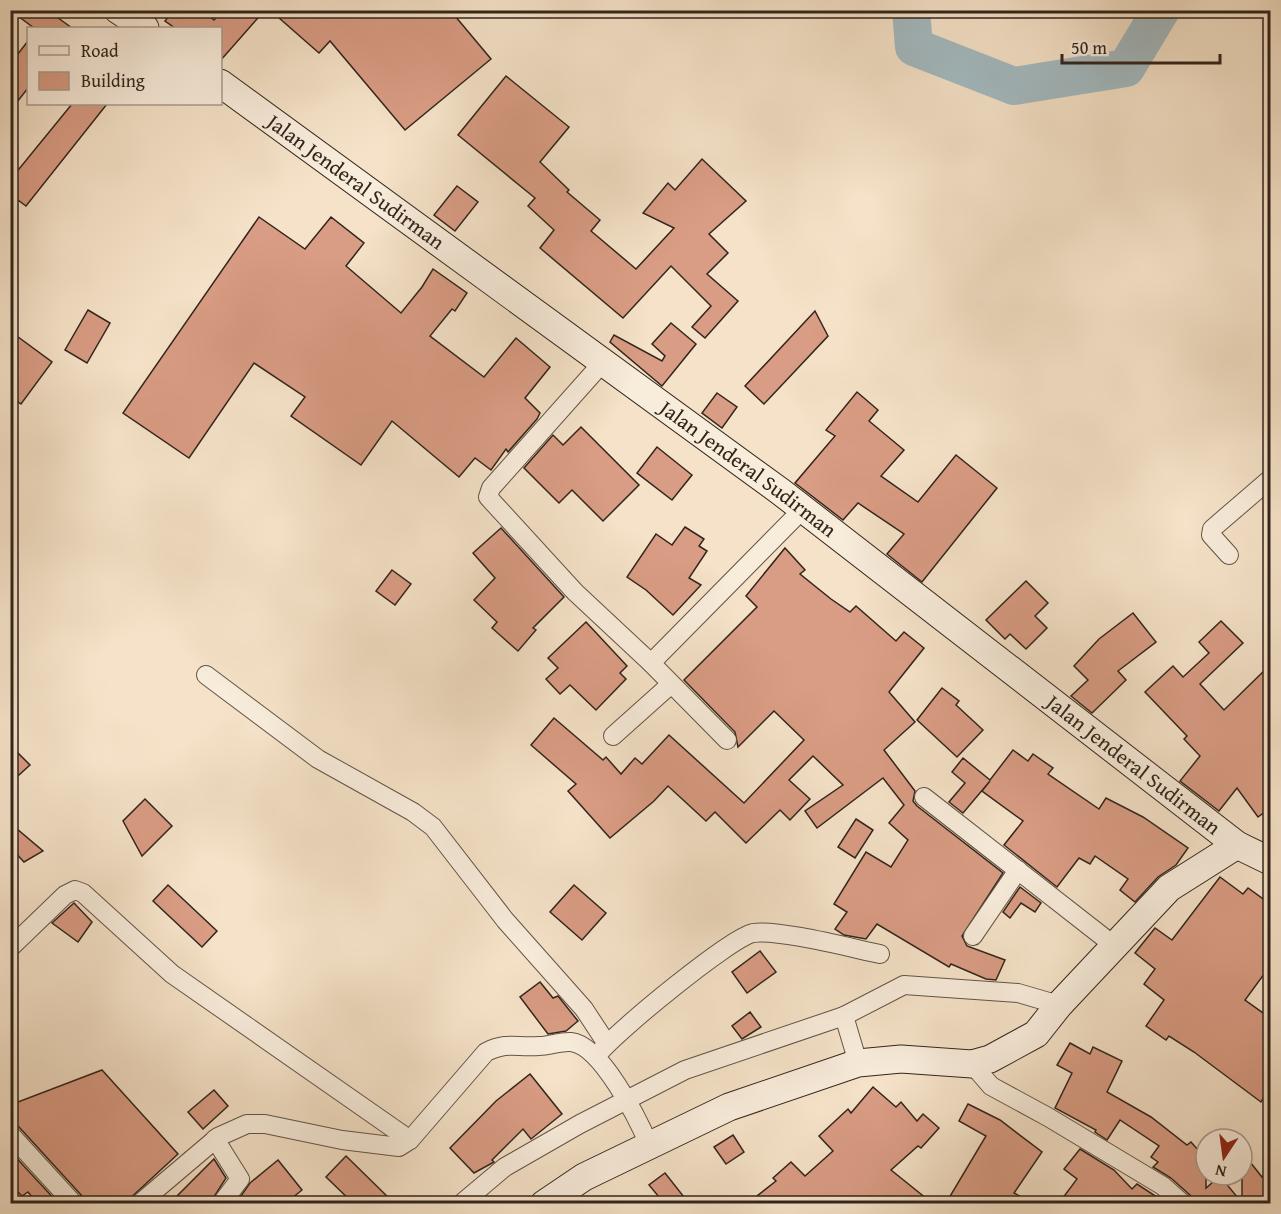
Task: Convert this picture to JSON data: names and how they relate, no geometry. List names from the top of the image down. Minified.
{"streets":{"main road":["Jalan Jenderal Sudirman"]},"legend":["Road","Building"],"scale_bar":"50 m","north":"bottom"}
